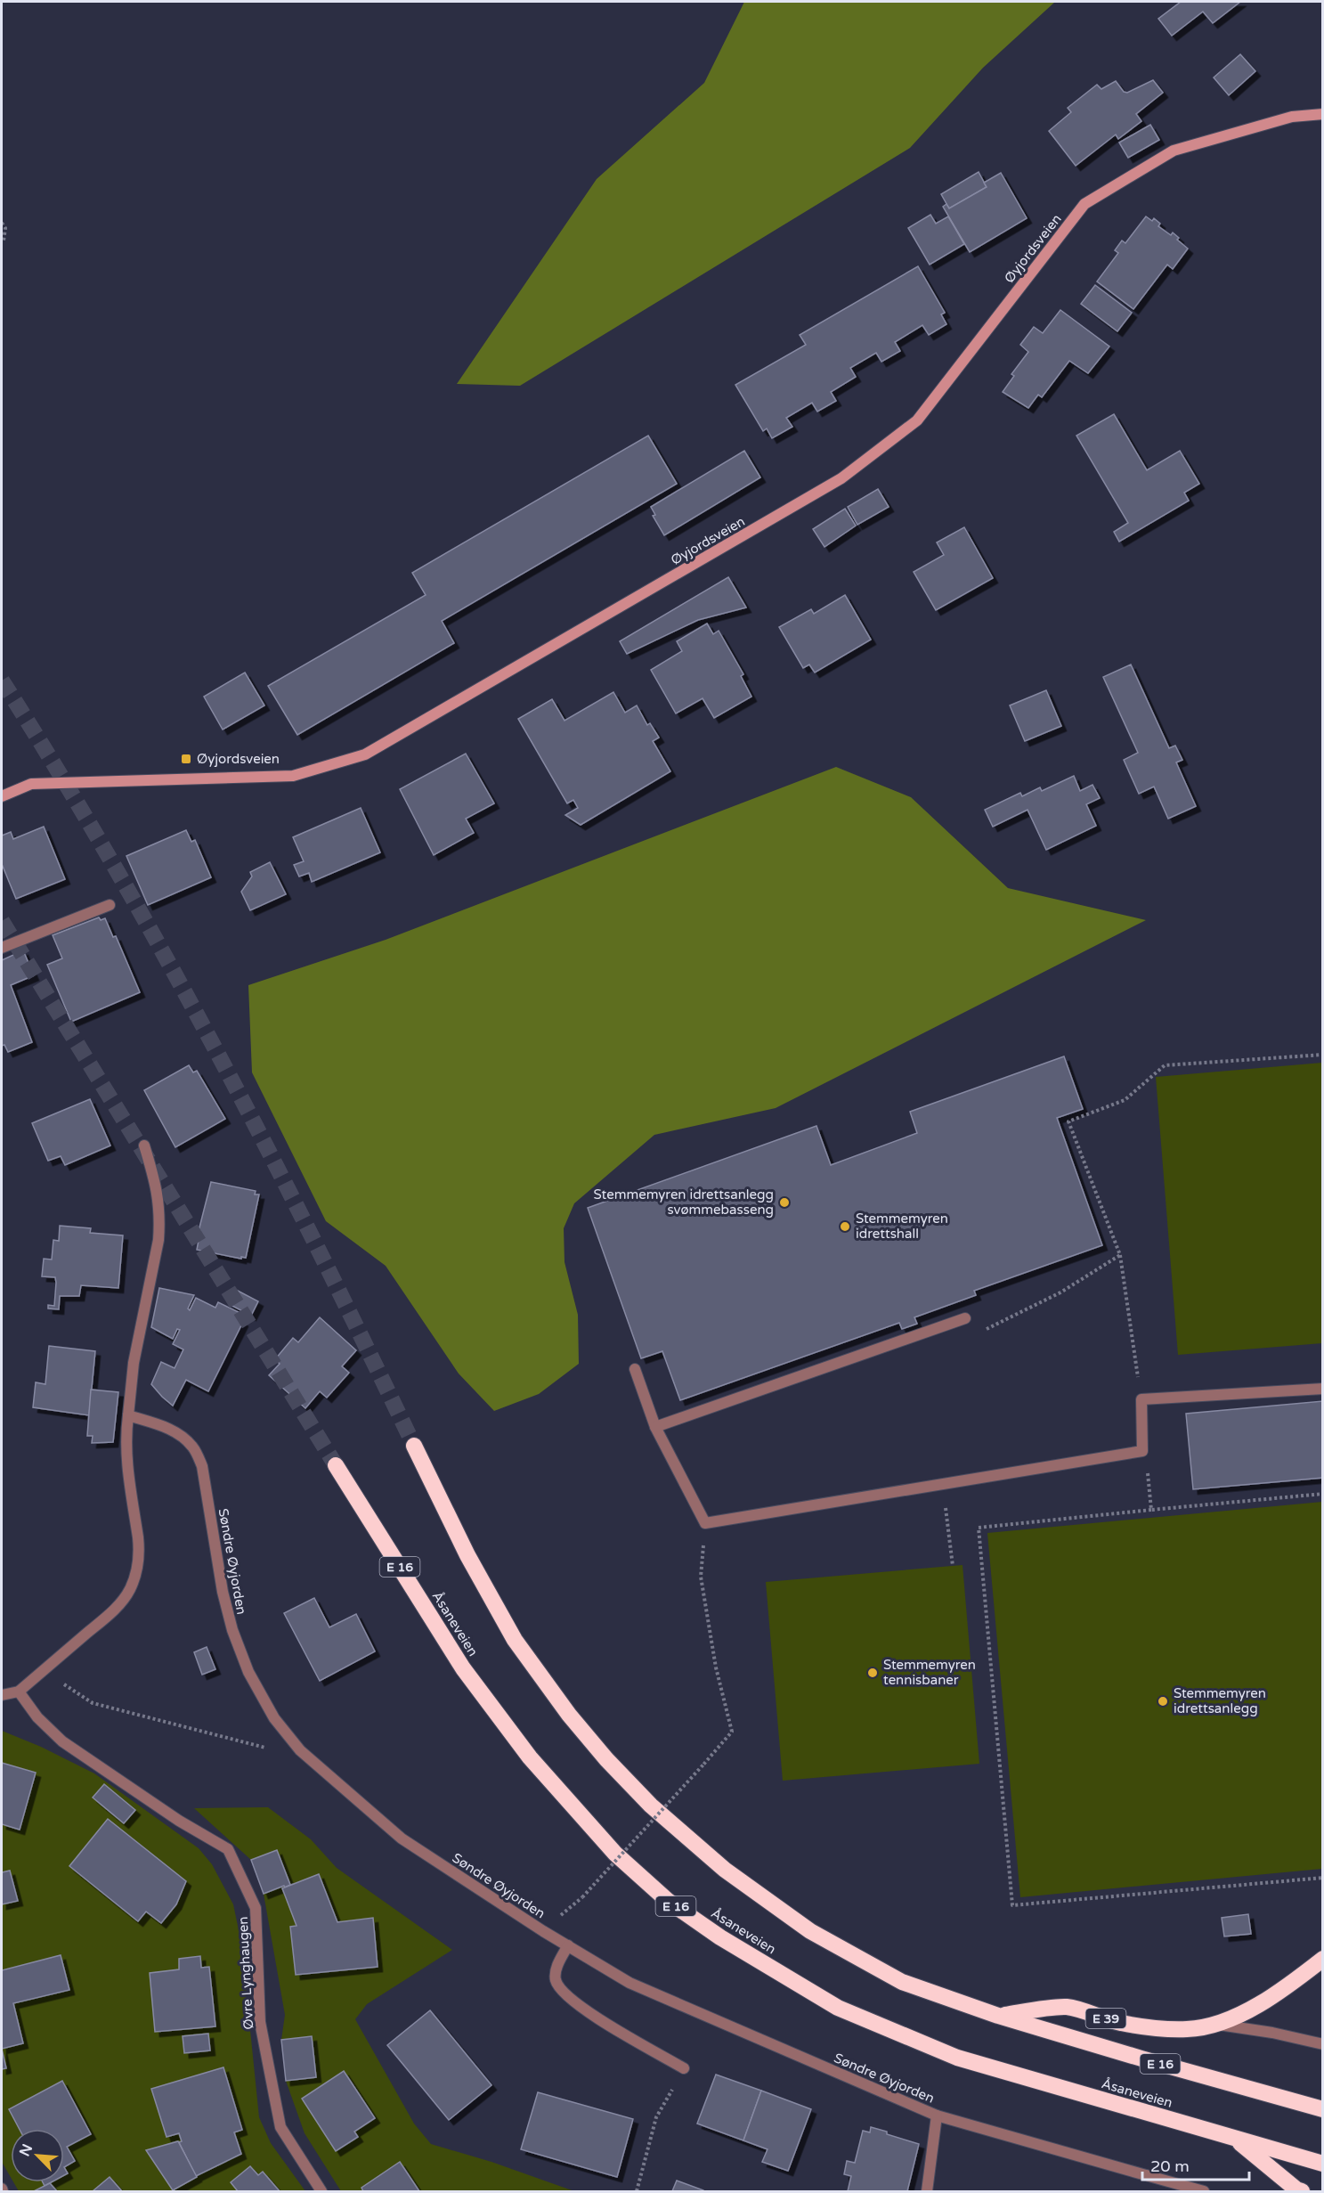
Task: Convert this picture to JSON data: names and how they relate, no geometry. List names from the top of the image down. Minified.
{"streets":{"highway":["E 16","Åsaneveien","E 39"],"street":["Øyjordsveien","Søndre Øyjorden","Øvre Lynghaugen"]},"crossings":[["E 16","E 39"]],"places":{"transit":["Øyjordsveien"],"other":["Stemmemyren idrettsanlegg svømmebasseng","Stemmemyren idrettshall","Stemmemyren tennisbaner","Stemmemyren idrettsanlegg"]},"scale_bar":"20 m","north":"top left"}
